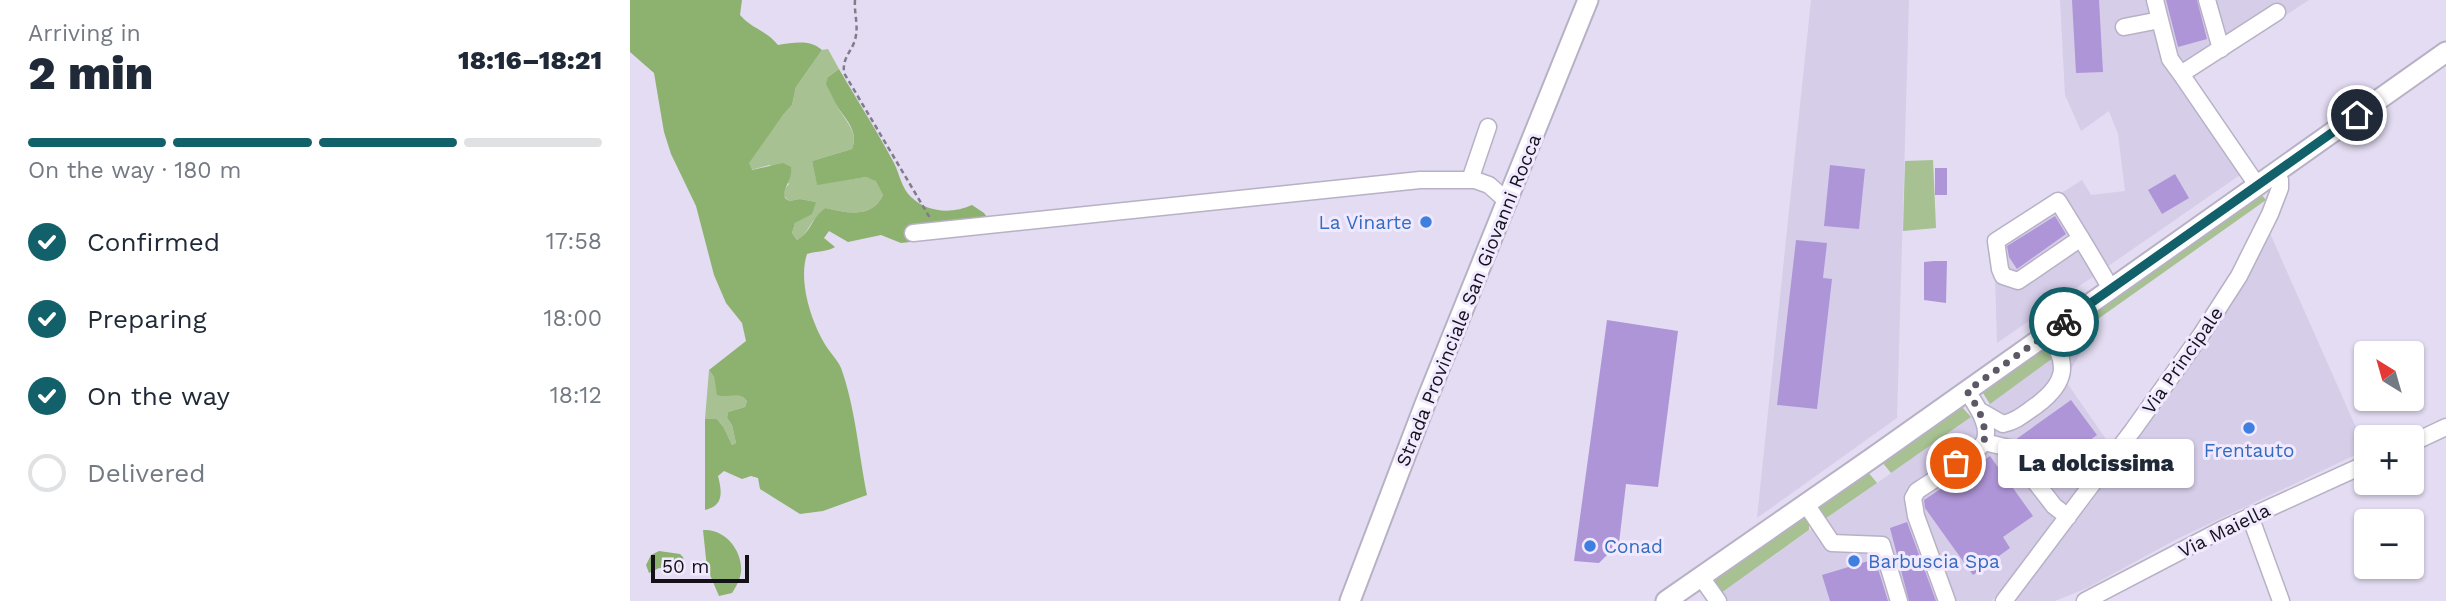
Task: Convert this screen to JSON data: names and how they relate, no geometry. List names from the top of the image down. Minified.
{"streets":{"main road":["Strada Provinciale San Giovanni Rocca"],"street":["Via Principale","Via Maiella"]},"places":["La Vinarte","Frentauto","La dolcissima","Conad","Barbuscia Spa"],"scale_bar":"50 m","north":"top left","page":{"heading":["2 min","Arriving in","18:16–18:21"],"bar":"On the way · 180 m","list":[["Confirmed","17:58"],["Preparing","18:00"],["On the way","18:12"],"Delivered"],"map_buttons":["+","−"],"bubble":"La dolcissima","scale":"50 m"}}
